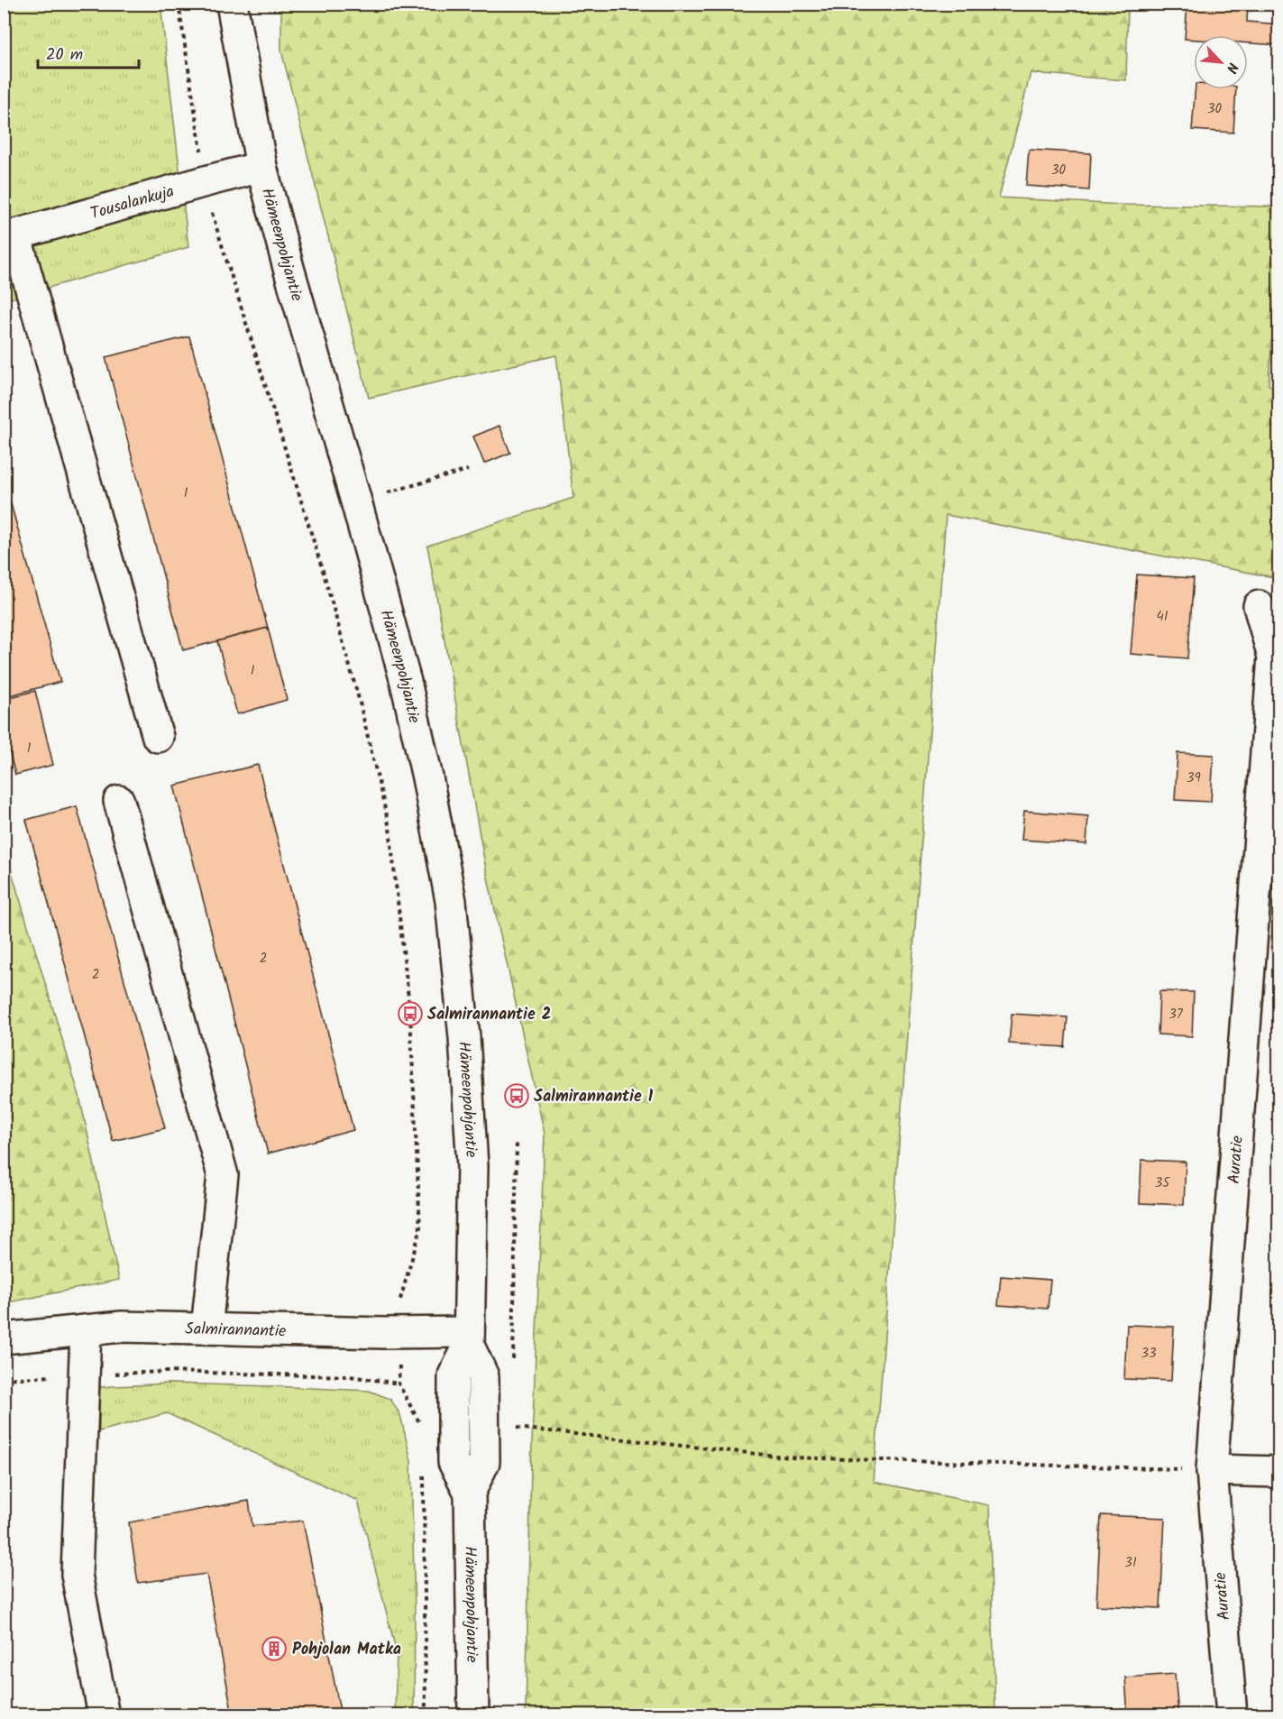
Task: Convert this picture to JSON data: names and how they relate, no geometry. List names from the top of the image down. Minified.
{"streets":{"street":["Tousalankuja","Hämeenpohjantie","Auratie","Salmirannantie"]},"crossings":[["Tousalankuja","Hämeenpohjantie"],["Hämeenpohjantie","Salmirannantie"]],"places":{"bus stop":["Salmirannantie 2","Salmirannantie 1"],"building":["Pohjolan Matka"]},"house_numbers":["30","30","1","41","1","1","39","2","2","37","35","33","31"],"scale_bar":"20 m","north":"bottom right"}
